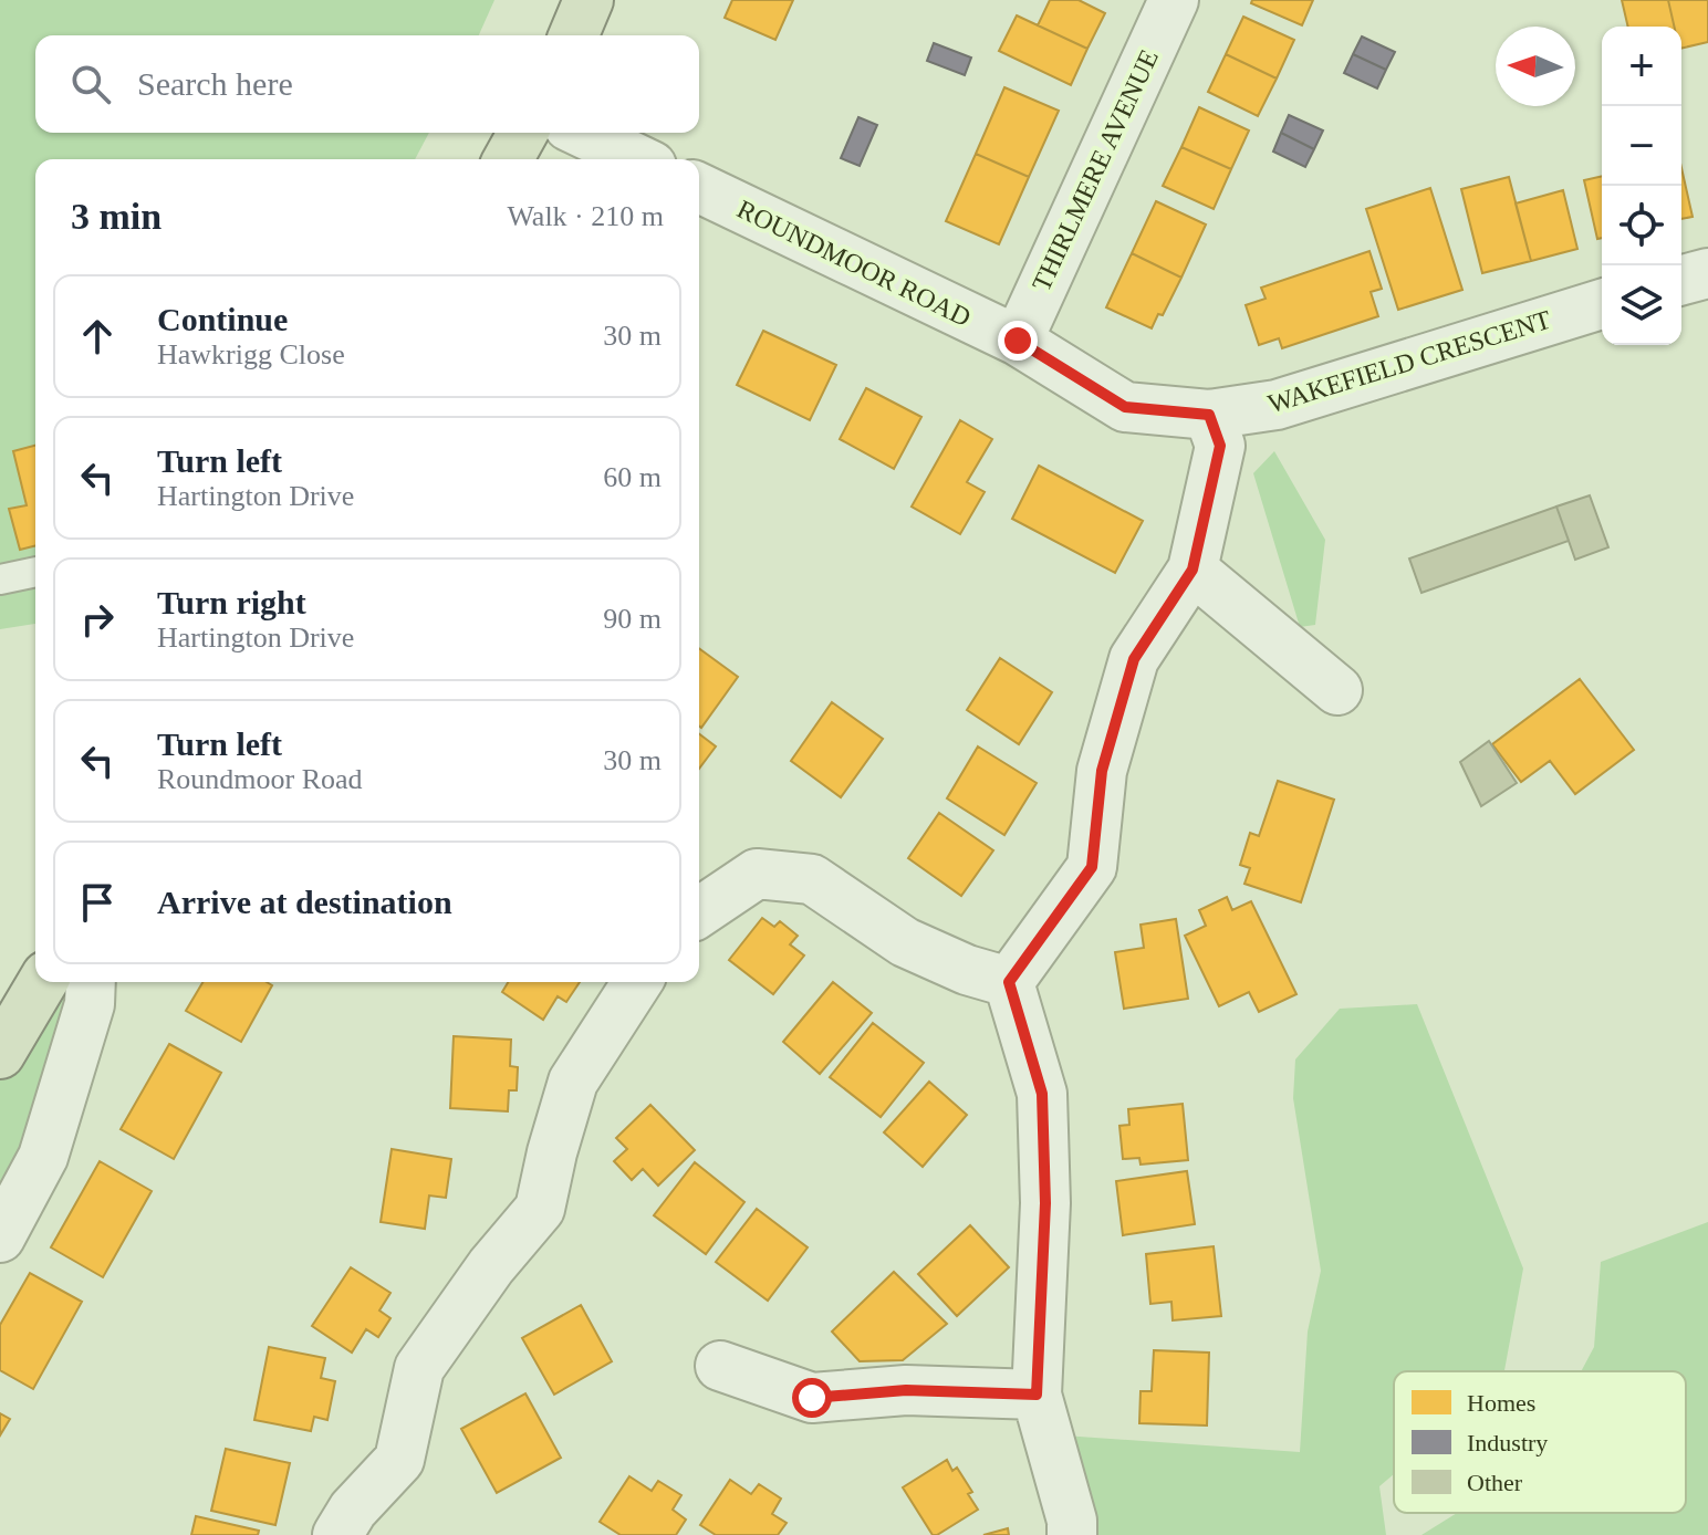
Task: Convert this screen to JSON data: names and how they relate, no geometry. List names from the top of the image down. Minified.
{"streets":{"street":["THIRLMERE AVENUE","ROUNDMOOR ROAD","WAKEFIELD CRESCENT"]},"crossings":[["THIRLMERE AVENUE","ROUNDMOOR ROAD"],["ROUNDMOOR ROAD","WAKEFIELD CRESCENT"]],"legend":["Homes","Industry","Other"],"north":"left","page":{"map_buttons":["+","−"],"search":"Search here","heading":["3 min","Walk · 210 m"],"list":[["Continue","Hawkrigg Close","30 m"],["Turn left","Hartington Drive","60 m"],["Turn right","Hartington Drive","90 m"],["Turn left","Roundmoor Road","30 m"],"Arrive at destination"]}}
